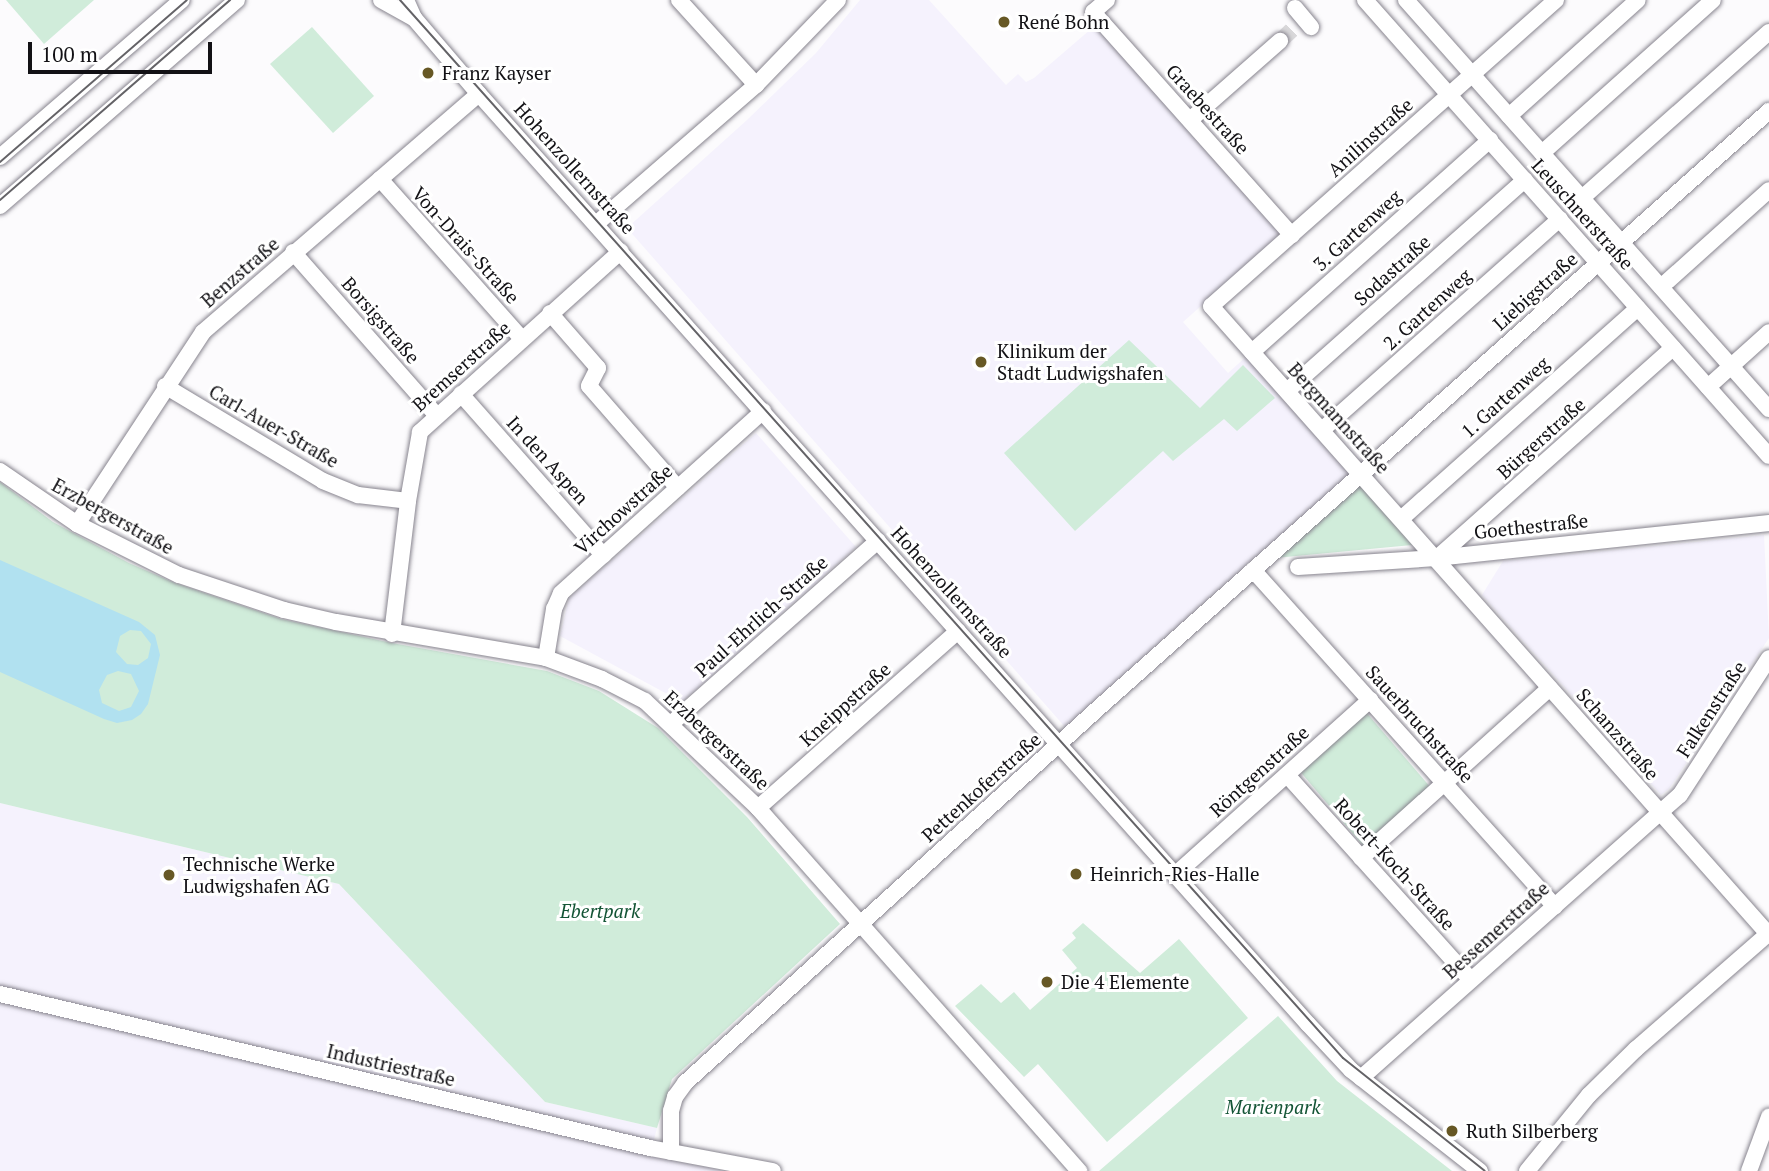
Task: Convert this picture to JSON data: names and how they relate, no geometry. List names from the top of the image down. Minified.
{"streets":{"street":["Graebestraße","Anilinstraße","Hohenzollernstraße","Leuschnerstraße","3. Gartenweg","Von-Drais-Straße","Sodastraße","Benzstraße","Liebigstraße","2. Gartenweg","Borsigstraße","Bremserstraße","1. Gartenweg","Bergmannstraße","Carl-Auer-Straße","Bürgerstraße","In den Aspen","Virchowstraße","Erzbergerstraße","Goethestraße","Paul-Ehrlich-Straße","Kneippstraße","Falkenstraße","Sauerbruchstraße","Schanzstraße","Röntgenstraße","Pettenkoferstraße","Robert-Koch-Straße","Bessemerstraße","Industriestraße"]},"crossings":[["Graebestraße","Anilinstraße"],["Anilinstraße","Leuschnerstraße"],["Anilinstraße","Bergmannstraße"],["Hohenzollernstraße","Benzstraße"],["Hohenzollernstraße","Bremserstraße"],["Hohenzollernstraße","Virchowstraße"],["Hohenzollernstraße","Paul-Ehrlich-Straße"],["Hohenzollernstraße","Kneippstraße"],["Hohenzollernstraße","Röntgenstraße"],["Hohenzollernstraße","Pettenkoferstraße"],["Hohenzollernstraße","Bessemerstraße"],["Leuschnerstraße","3. Gartenweg"],["Leuschnerstraße","Sodastraße"],["Leuschnerstraße","Liebigstraße"],["Leuschnerstraße","2. Gartenweg"],["Leuschnerstraße","1. Gartenweg"],["Leuschnerstraße","Bürgerstraße"],["3. Gartenweg","Bergmannstraße"],["Von-Drais-Straße","Benzstraße"],["Von-Drais-Straße","Bremserstraße"],["Sodastraße","Bergmannstraße"],["Benzstraße","Borsigstraße"],["Benzstraße","Carl-Auer-Straße"],["Benzstraße","Erzbergerstraße"],["Liebigstraße","Bergmannstraße"],["Liebigstraße","Pettenkoferstraße"],["2. Gartenweg","Bergmannstraße"],["Borsigstraße","Bremserstraße"],["Bremserstraße","Carl-Auer-Straße"],["Bremserstraße","In den Aspen"],["Bremserstraße","Erzbergerstraße"],["1. Gartenweg","Bergmannstraße"],["Bergmannstraße","Bürgerstraße"],["Bergmannstraße","Goethestraße"],["Bergmannstraße","Schanzstraße"],["Bergmannstraße","Pettenkoferstraße"],["Bürgerstraße","Goethestraße"],["Bürgerstraße","Schanzstraße"],["In den Aspen","Virchowstraße"],["Virchowstraße","Erzbergerstraße"],["Erzbergerstraße","Paul-Ehrlich-Straße"],["Erzbergerstraße","Kneippstraße"],["Erzbergerstraße","Pettenkoferstraße"],["Goethestraße","Schanzstraße"],["Falkenstraße","Schanzstraße"],["Falkenstraße","Bessemerstraße"],["Sauerbruchstraße","Röntgenstraße"],["Sauerbruchstraße","Pettenkoferstraße"],["Sauerbruchstraße","Bessemerstraße"],["Schanzstraße","Bessemerstraße"],["Röntgenstraße","Robert-Koch-Straße"],["Pettenkoferstraße","Industriestraße"],["Robert-Koch-Straße","Bessemerstraße"]],"parks":["Ebertpark","Marienpark"],"places":["René Bohn","Franz Kayser","Klinikum der Stadt Ludwigshafen","Heinrich-Ries-Halle","Technische Werke Ludwigshafen AG","Die 4 Elemente","Ruth Silberberg"],"scale_bar":"100 m"}
